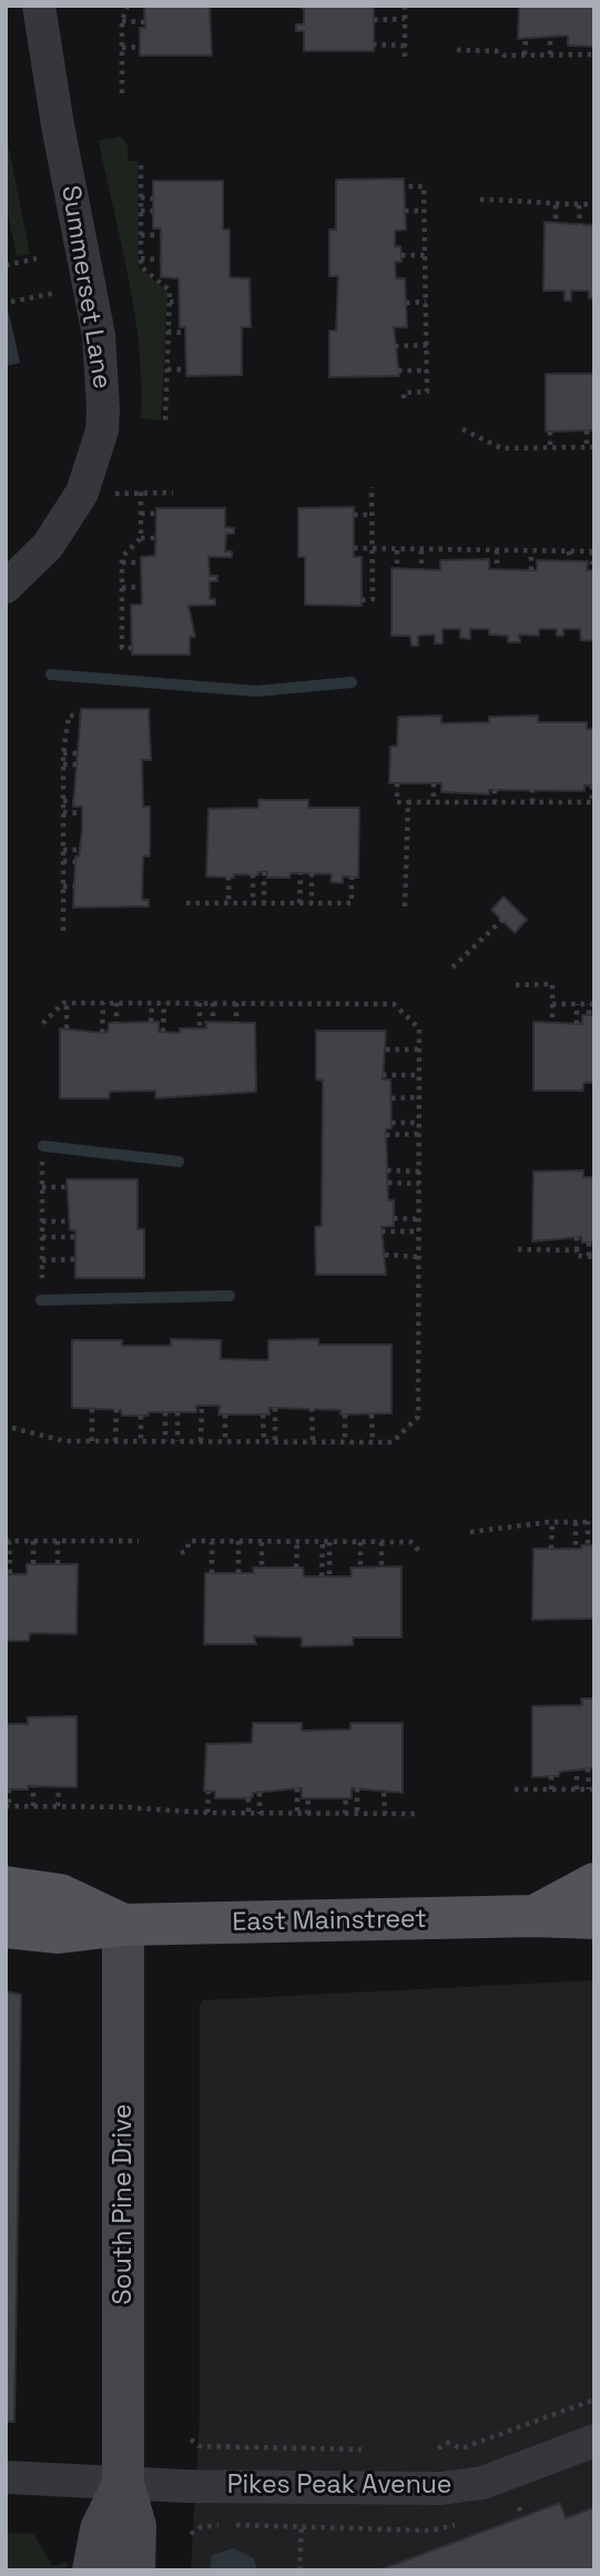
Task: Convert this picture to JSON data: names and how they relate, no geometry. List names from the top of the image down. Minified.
{"streets":{"main road":["East Mainstreet","South Pine Drive"],"street":["Summerset Lane","Pikes Peak Avenue"]},"crossings":[["East Mainstreet","South Pine Drive"],["South Pine Drive","Pikes Peak Avenue"]]}
